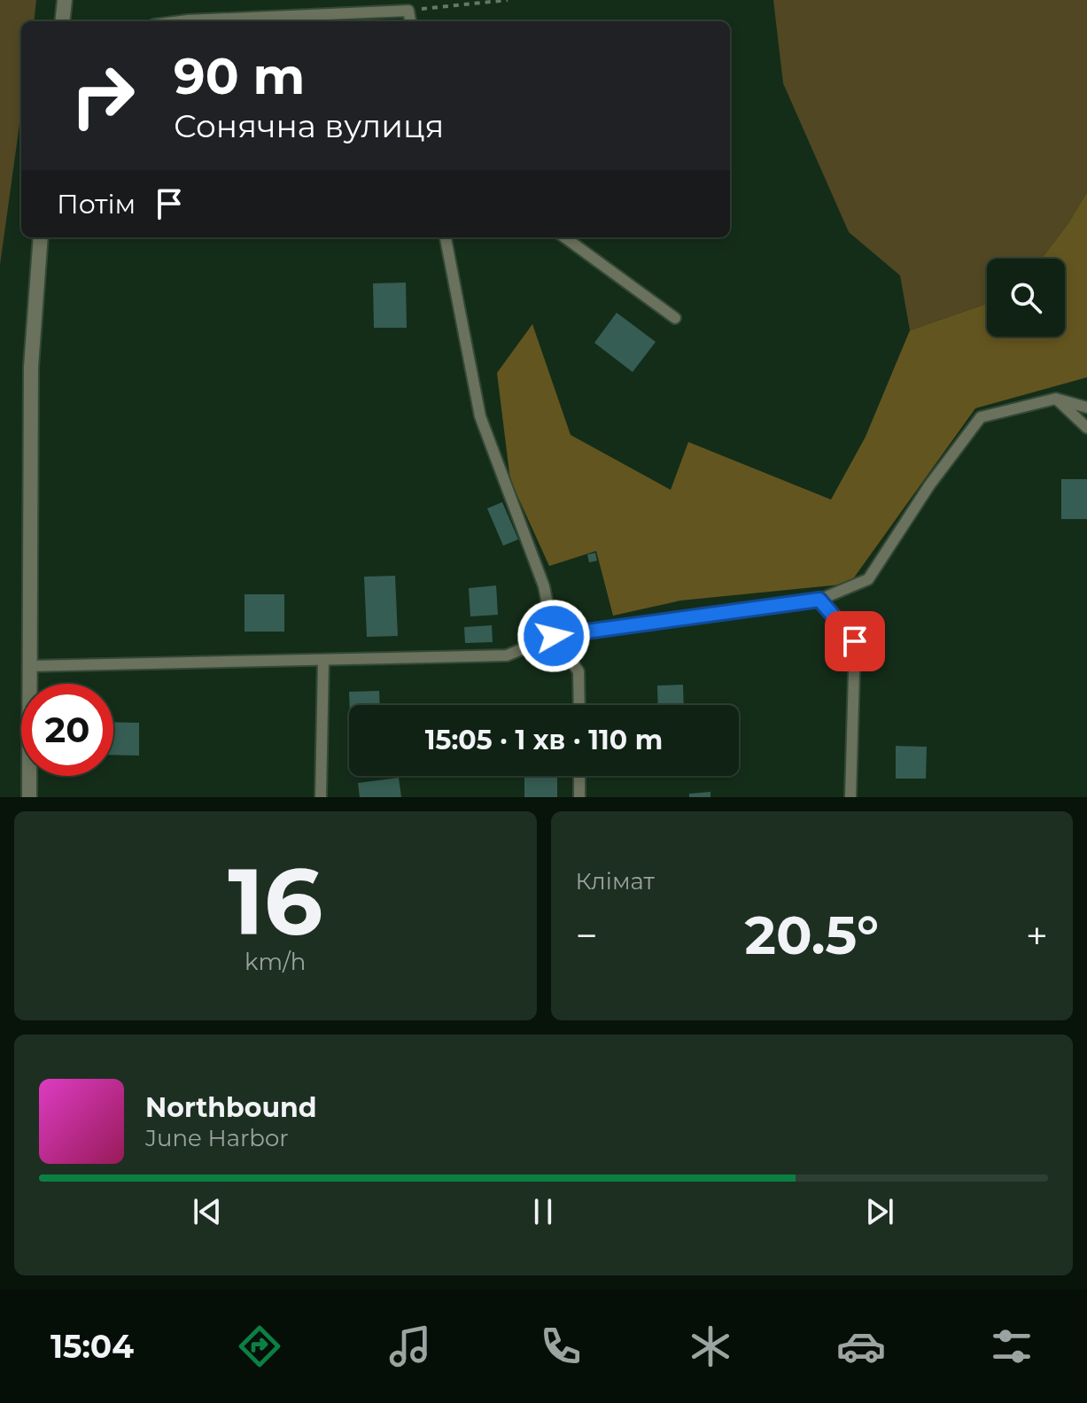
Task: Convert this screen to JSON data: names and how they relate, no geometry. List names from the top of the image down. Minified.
{"page":{"turn":["90 m","Сонячна вулиця"],"then":"Потім","limit":"20","trip":"15:05 · 1 хв · 110 m","tile":[["16","km/h"],"Клімат"],"heat":["−","20.5°","+"],"song":["Northbound","June Harbor"],"tabs":"15:04"}}
